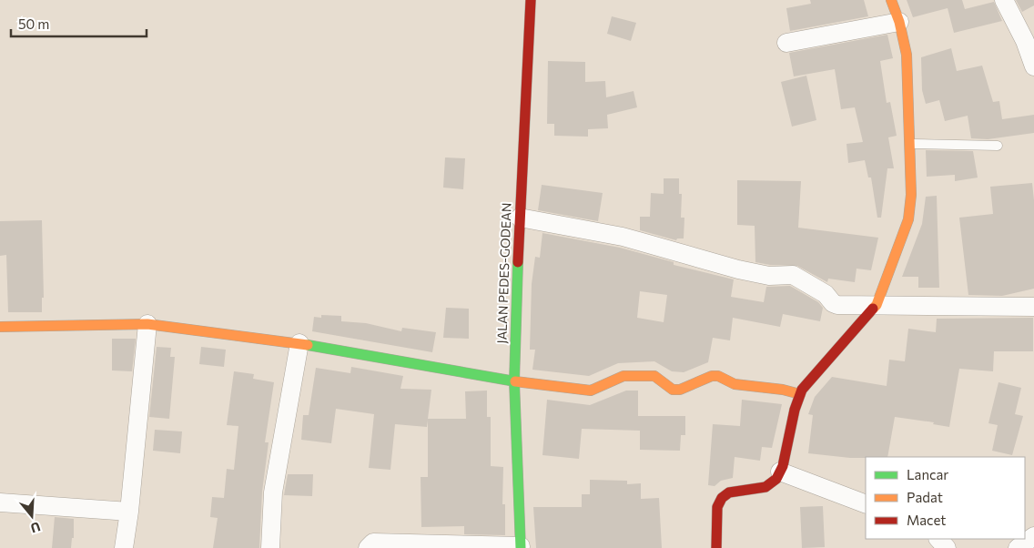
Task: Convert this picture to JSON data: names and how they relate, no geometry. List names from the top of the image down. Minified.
{"streets":{"street":["JALAN PEDES-GODEAN"]},"legend":["Lancar","Padat","Macet"],"scale_bar":"50 m","north":"bottom"}
